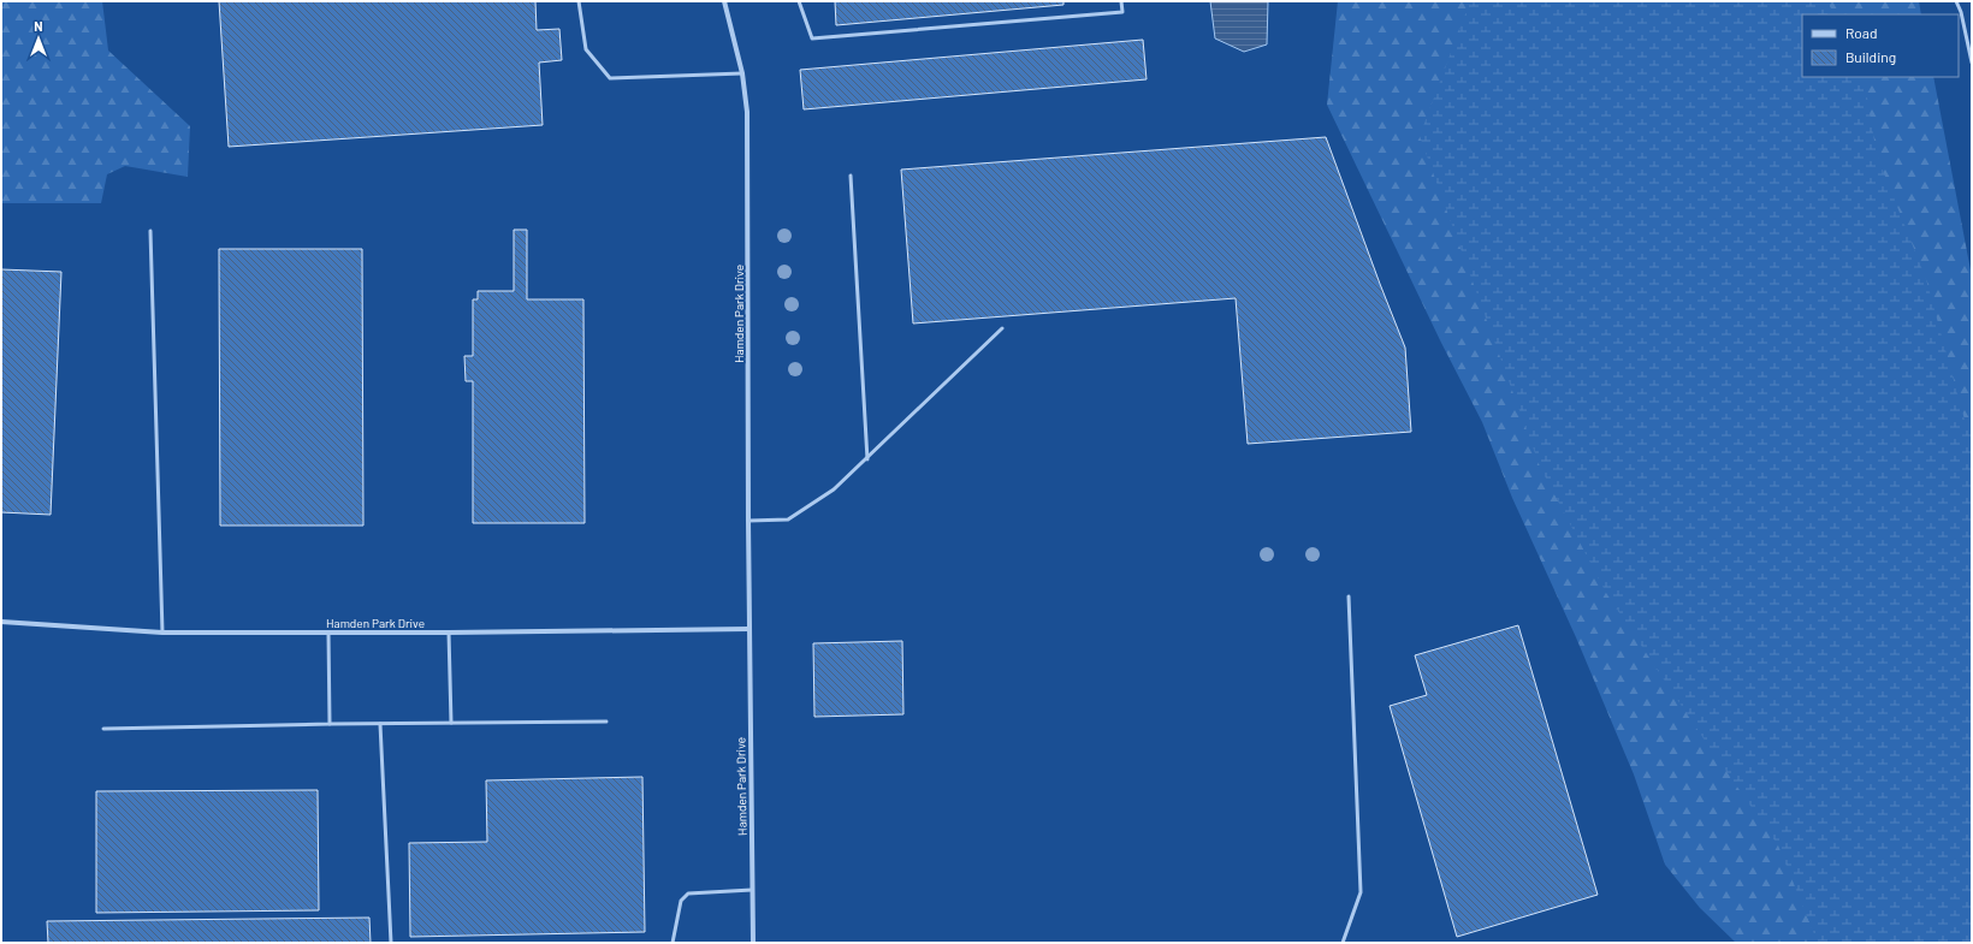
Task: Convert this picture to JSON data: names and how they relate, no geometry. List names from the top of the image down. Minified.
{"streets":{"street":["Hamden Park Drive"]},"legend":["Road","Building"],"north":"top"}
